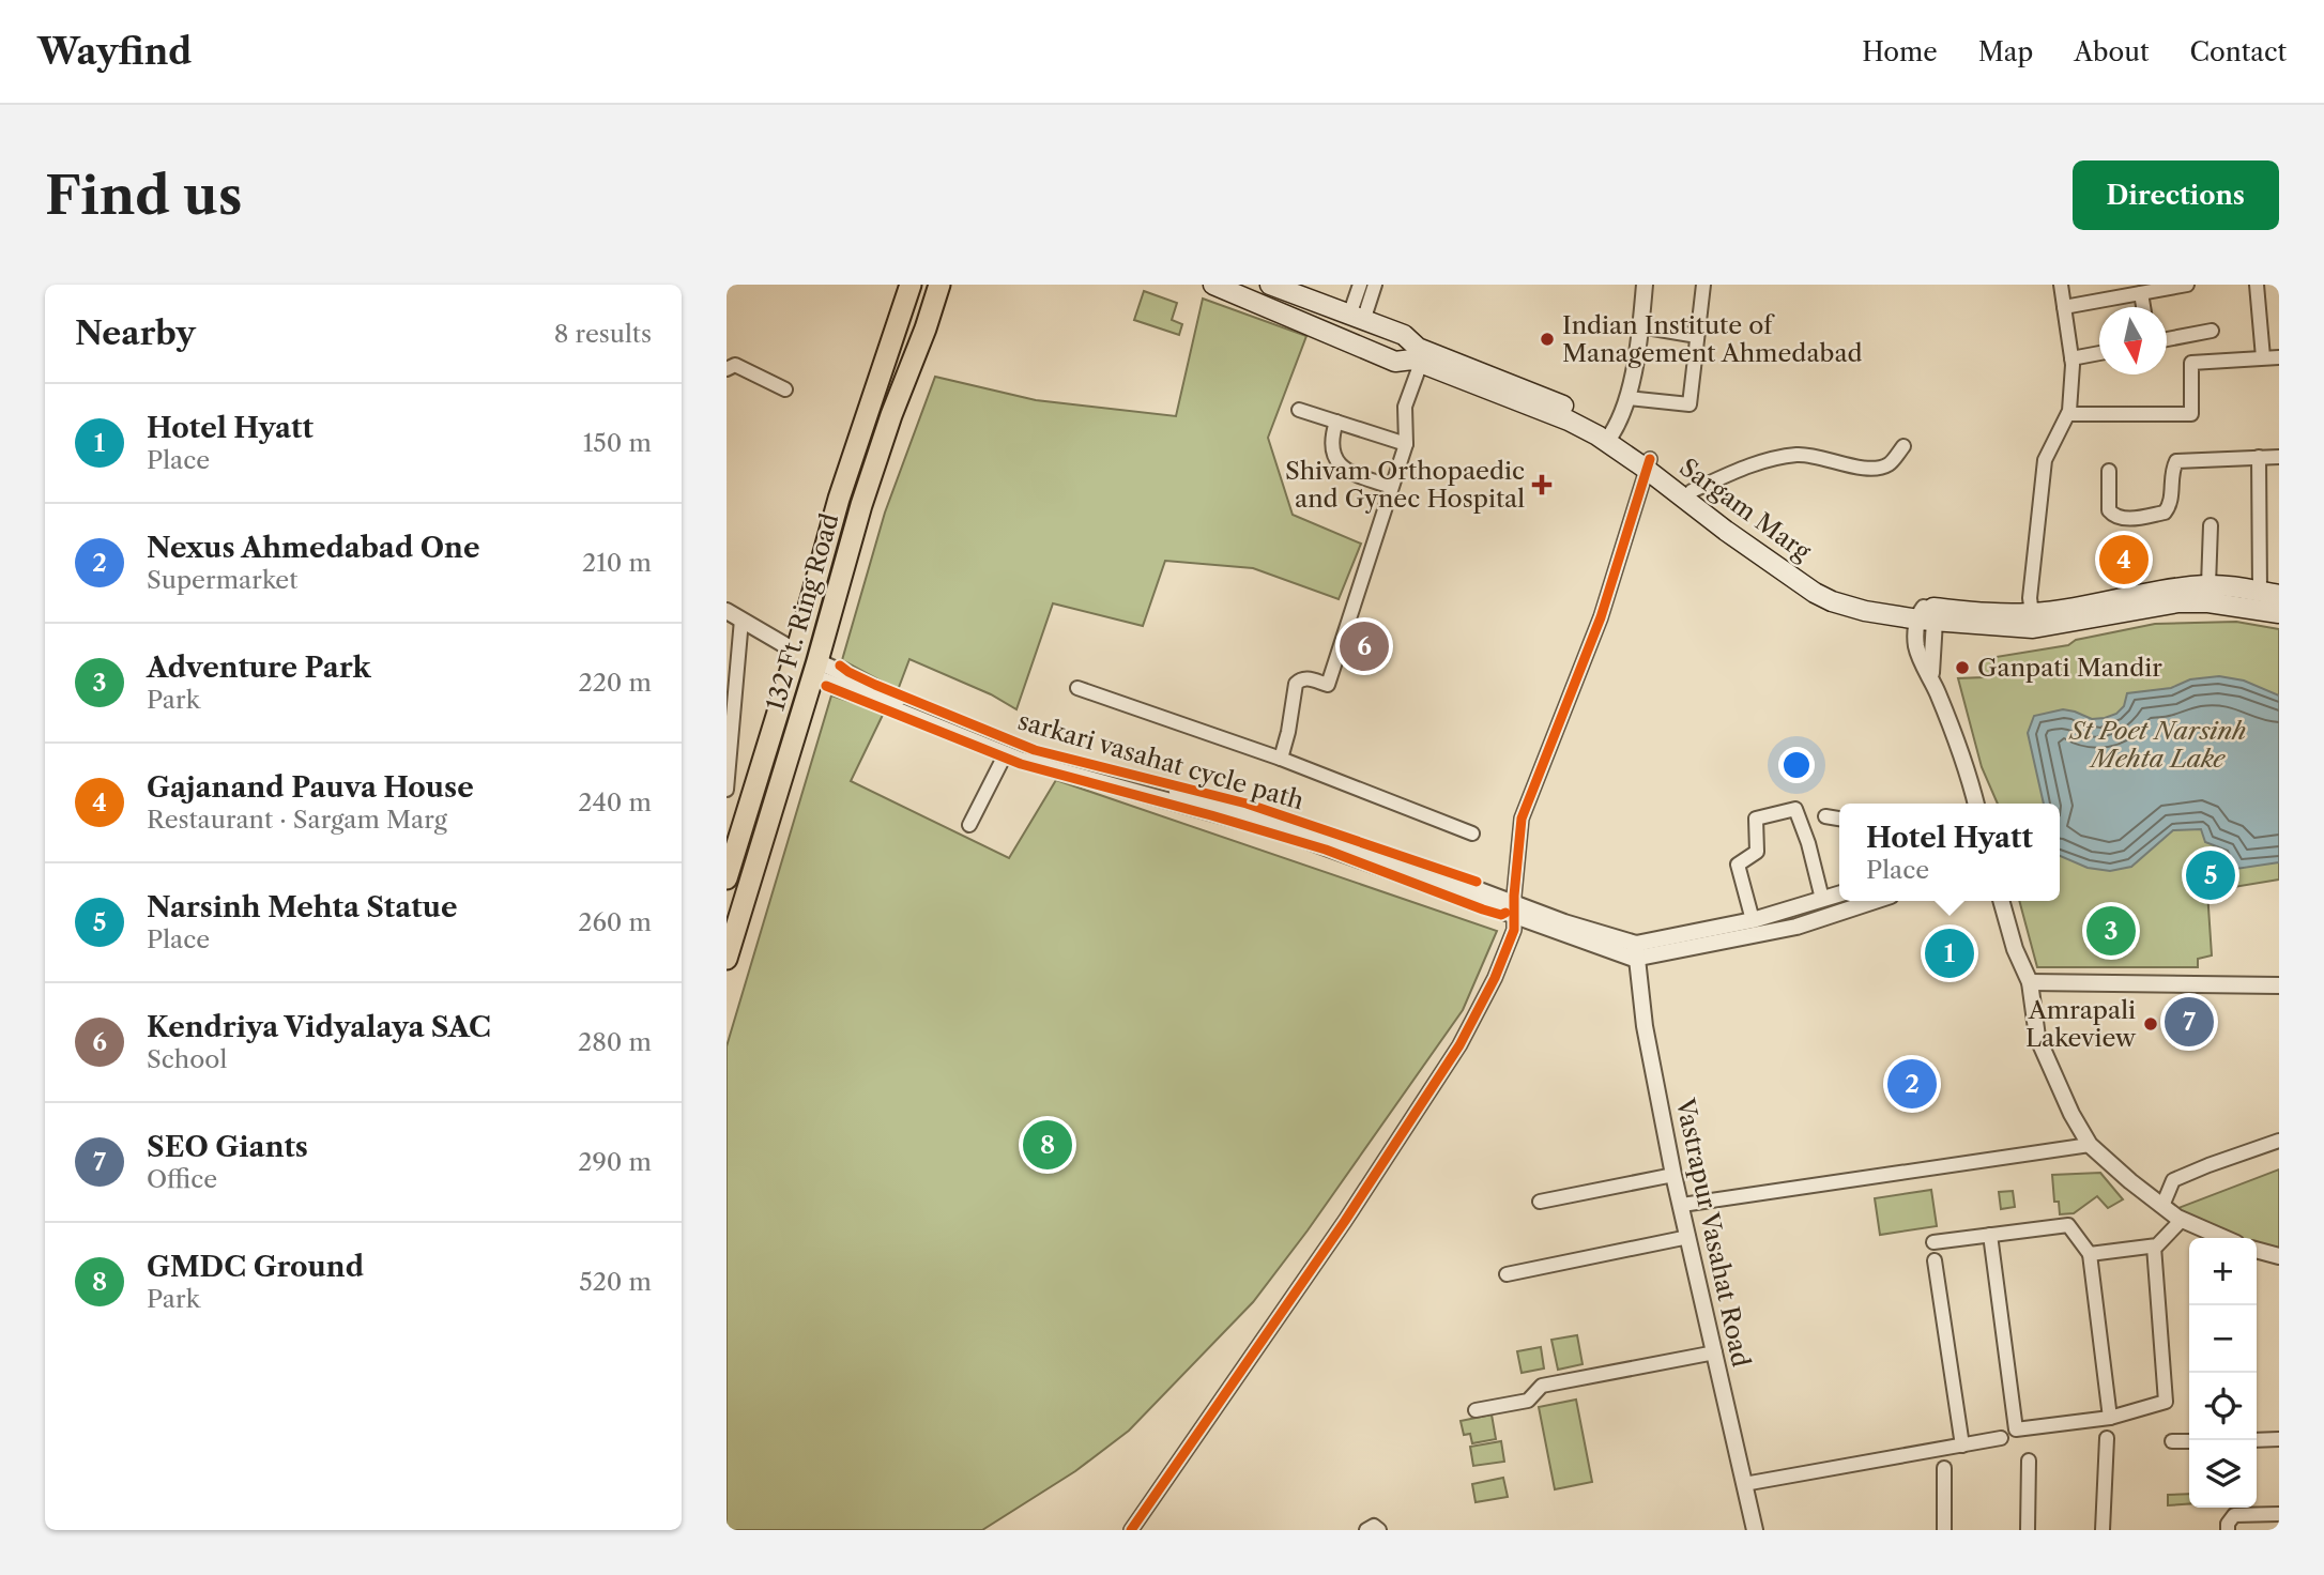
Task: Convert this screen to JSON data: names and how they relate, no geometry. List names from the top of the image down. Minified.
{"streets":{"main road":["Sargam Marg","132 Ft. Ring Road"],"street":["Vastrapur Vasahat Road"],"cycle path":["sarkari vasahat cycle path"]},"parks":["St Poet Narsinh Mehta Lake"],"places":{"other":["Indian Institute of Management Ahmedabad","Ganpati Mandir","Amrapali Lakeview"],"health":["Shivam Orthopaedic and Gynec Hospital"]},"north":"bottom","page":{"header":"Wayfind","nav":["Home","Map","About","Contact"],"buttons":"Directions","title":"Find us","heading":["Nearby","8 results"],"list":[{"mark":"1","name":"Hotel Hyatt","note":"Place","value":"150 m"},{"mark":"2","name":"Nexus Ahmedabad One","note":"Supermarket","value":"210 m"},{"mark":"3","name":"Adventure Park","note":"Park","value":"220 m"},{"mark":"4","name":"Gajanand Pauva House","note":"Restaurant · Sargam Marg","value":"240 m"},{"mark":"5","name":"Narsinh Mehta Statue","note":"Place","value":"260 m"},{"mark":"6","name":"Kendriya Vidyalaya SAC","note":"School","value":"280 m"},{"mark":"7","name":"SEO Giants","note":"Office","value":"290 m"},{"mark":"8","name":"GMDC Ground","note":"Park","value":"520 m"}],"pins":["4","6","5","3","1","7","2","8"],"popup":["Hotel Hyatt","Place"],"map_buttons":["+","−"]}}
